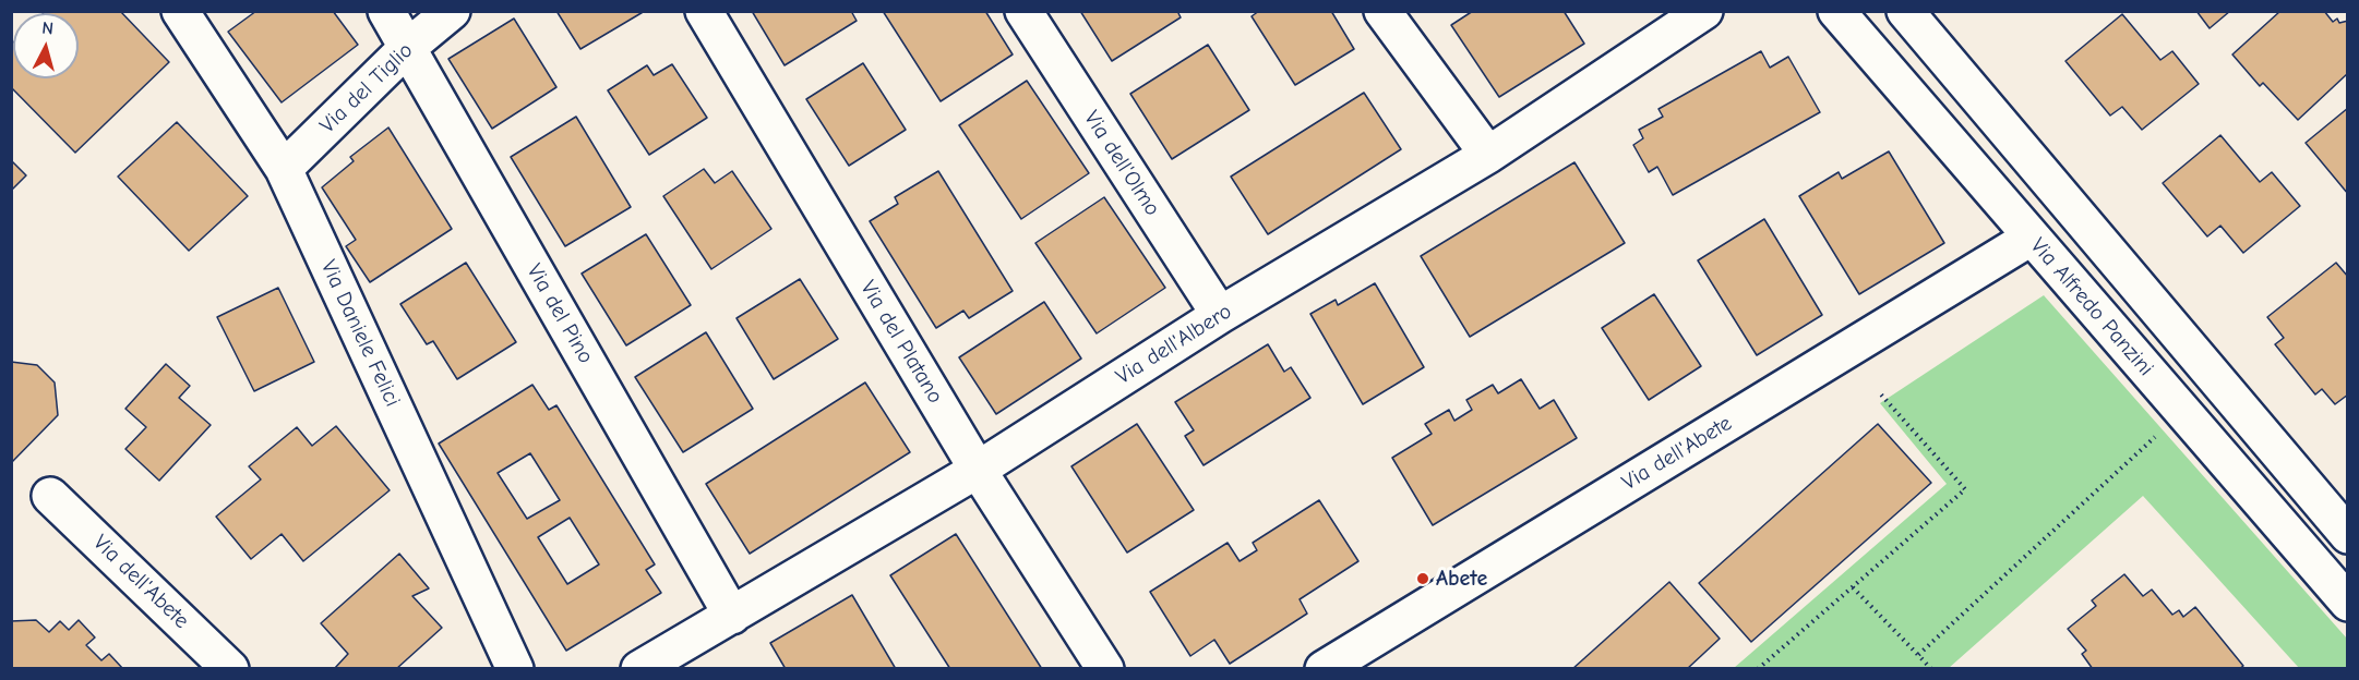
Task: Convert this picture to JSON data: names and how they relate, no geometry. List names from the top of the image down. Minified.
{"streets":{"street":["Via del Tiglio","Via dell'Olmo","Via Alfredo Panzini","Via del Pino","Via Daniele Felici","Via del Platano","Via dell'Albero","Via dell'Abete"]},"crossings":[["Via del Tiglio","Via del Pino"],["Via del Tiglio","Via Daniele Felici"],["Via dell'Olmo","Via dell'Albero"],["Via Alfredo Panzini","Via dell'Abete"],["Via del Pino","Via dell'Albero"],["Via del Platano","Via dell'Albero"]],"places":["Abete"],"north":"top"}
